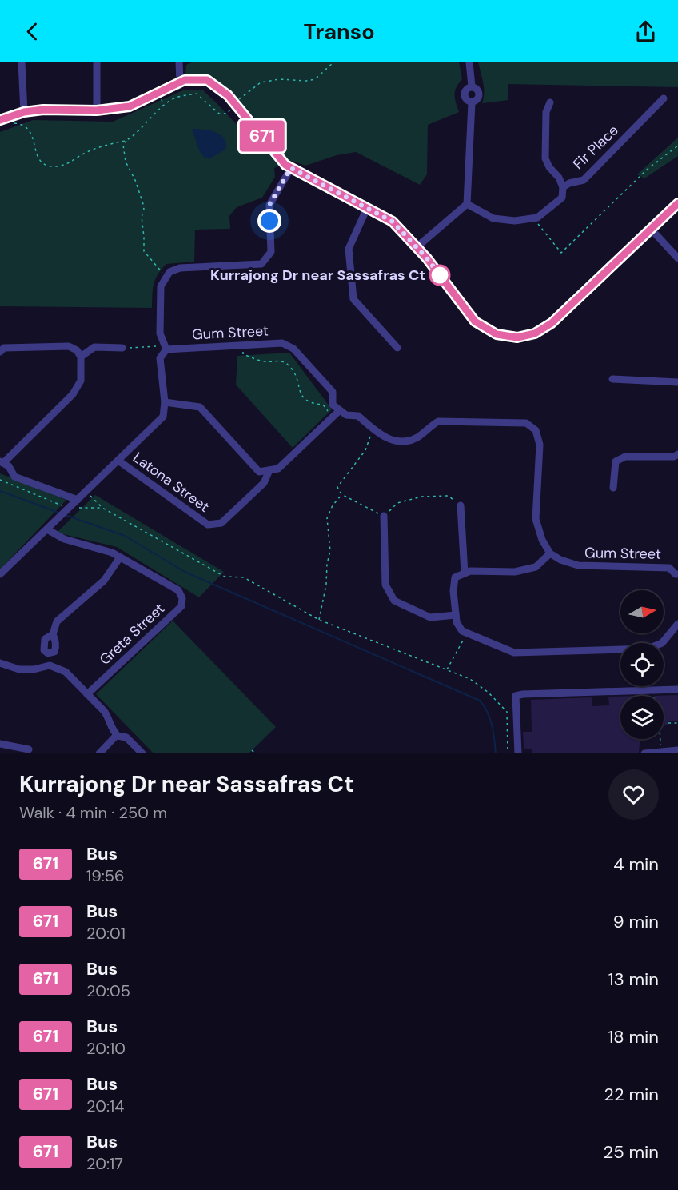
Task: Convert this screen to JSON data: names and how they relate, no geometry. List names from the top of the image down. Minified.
{"streets":{"street":["Fir Place","Gum Street","Latona Street","Greta Street"]},"places":["Kurrajong Dr near Sassafras Ct"],"lines":["bus line 671"],"north":"right","page":{"header":"Transo","on_map":"671","heading":["Kurrajong Dr near Sassafras Ct","Walk · 4 min · 250 m"],"list":[{"mark":"671","name":"Bus","note":"19:56","value":"4 min"},{"mark":"671","name":"Bus","note":"20:01","value":"9 min"},{"mark":"671","name":"Bus","note":"20:05","value":"13 min"},{"mark":"671","name":"Bus","note":"20:10","value":"18 min"},{"mark":"671","name":"Bus","note":"20:14","value":"22 min"},{"mark":"671","name":"Bus","note":"20:17","value":"25 min"}]}}
